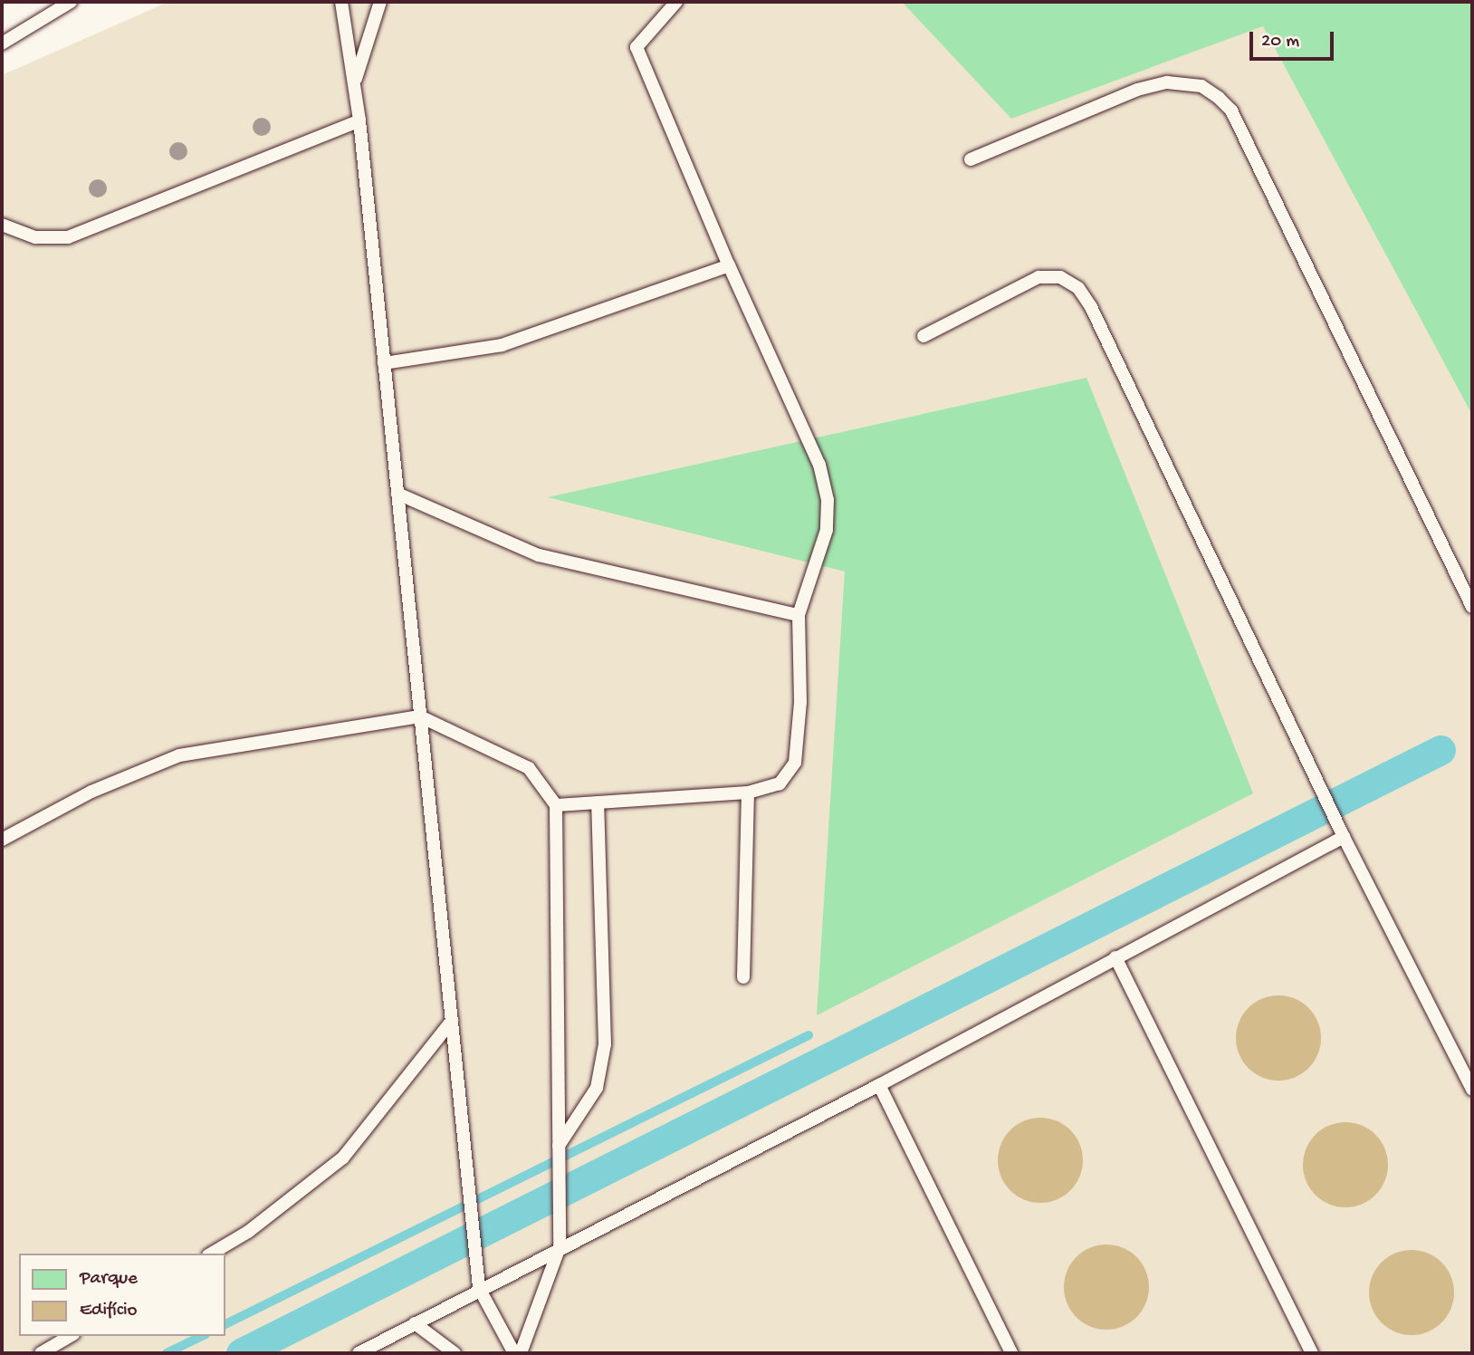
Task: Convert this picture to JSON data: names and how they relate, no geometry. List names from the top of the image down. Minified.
{"legend":["Parque","Edifício"],"scale_bar":"20 m"}
